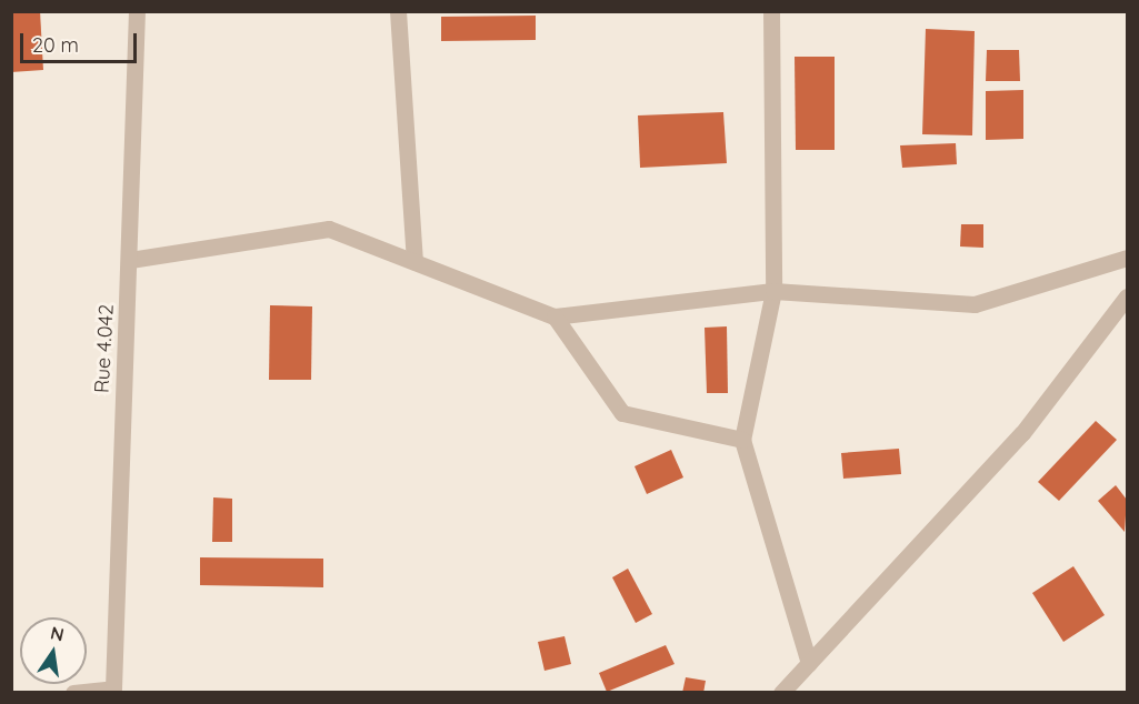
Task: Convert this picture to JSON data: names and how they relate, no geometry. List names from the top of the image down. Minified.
{"streets":{"street":["Rue 4.042"]},"scale_bar":"20 m","north":"top"}
